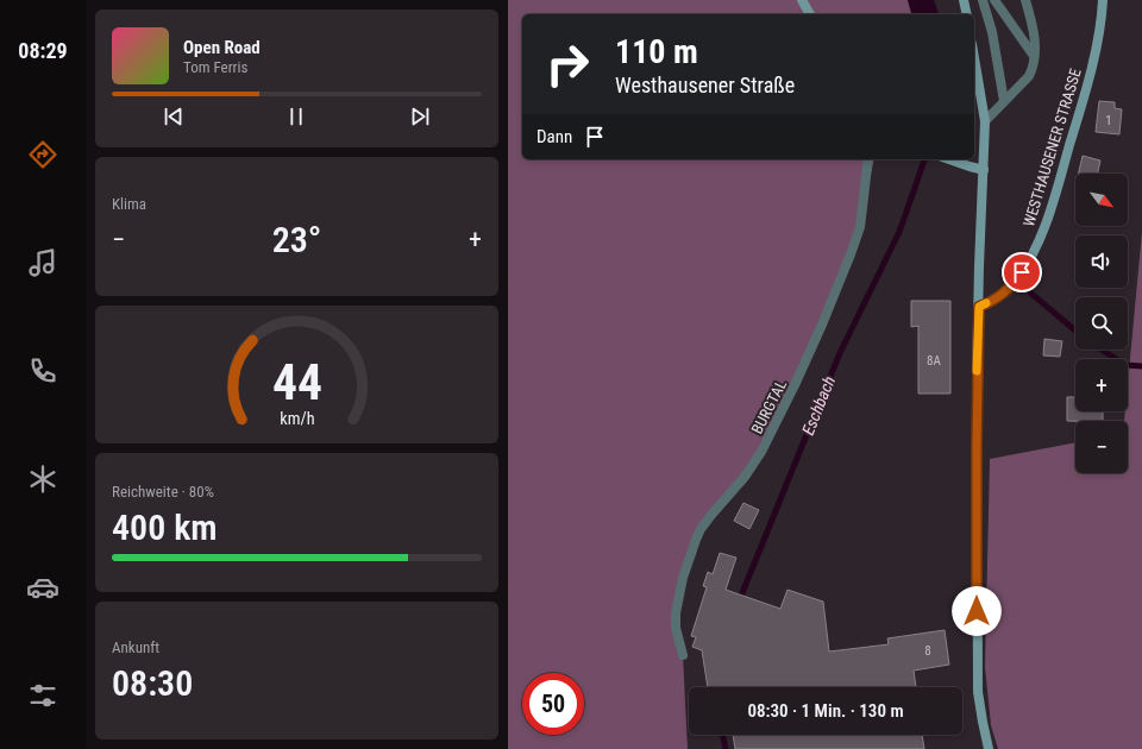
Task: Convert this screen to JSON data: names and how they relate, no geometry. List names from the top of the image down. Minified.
{"streets":{"main road":["WESTHAUSENER STRASSE"],"lane":["BURGTAL"]},"water":["Eschbach"],"house_numbers":["1","8A","8"],"north":"bottom right","page":{"tabs":"08:29","turn":["110 m","Westhausener Straße"],"song":["Open Road","Tom Ferris"],"then":"Dann","tile":["Klima",["Reichweite · 80%","400 km"],["Ankunft","08:30"]],"map_buttons":["+","−"],"heat":["−","23°","+"],"limit":"50","trip":"08:30 · 1 Min. · 130 m","gauge":["44","km/h"]}}
